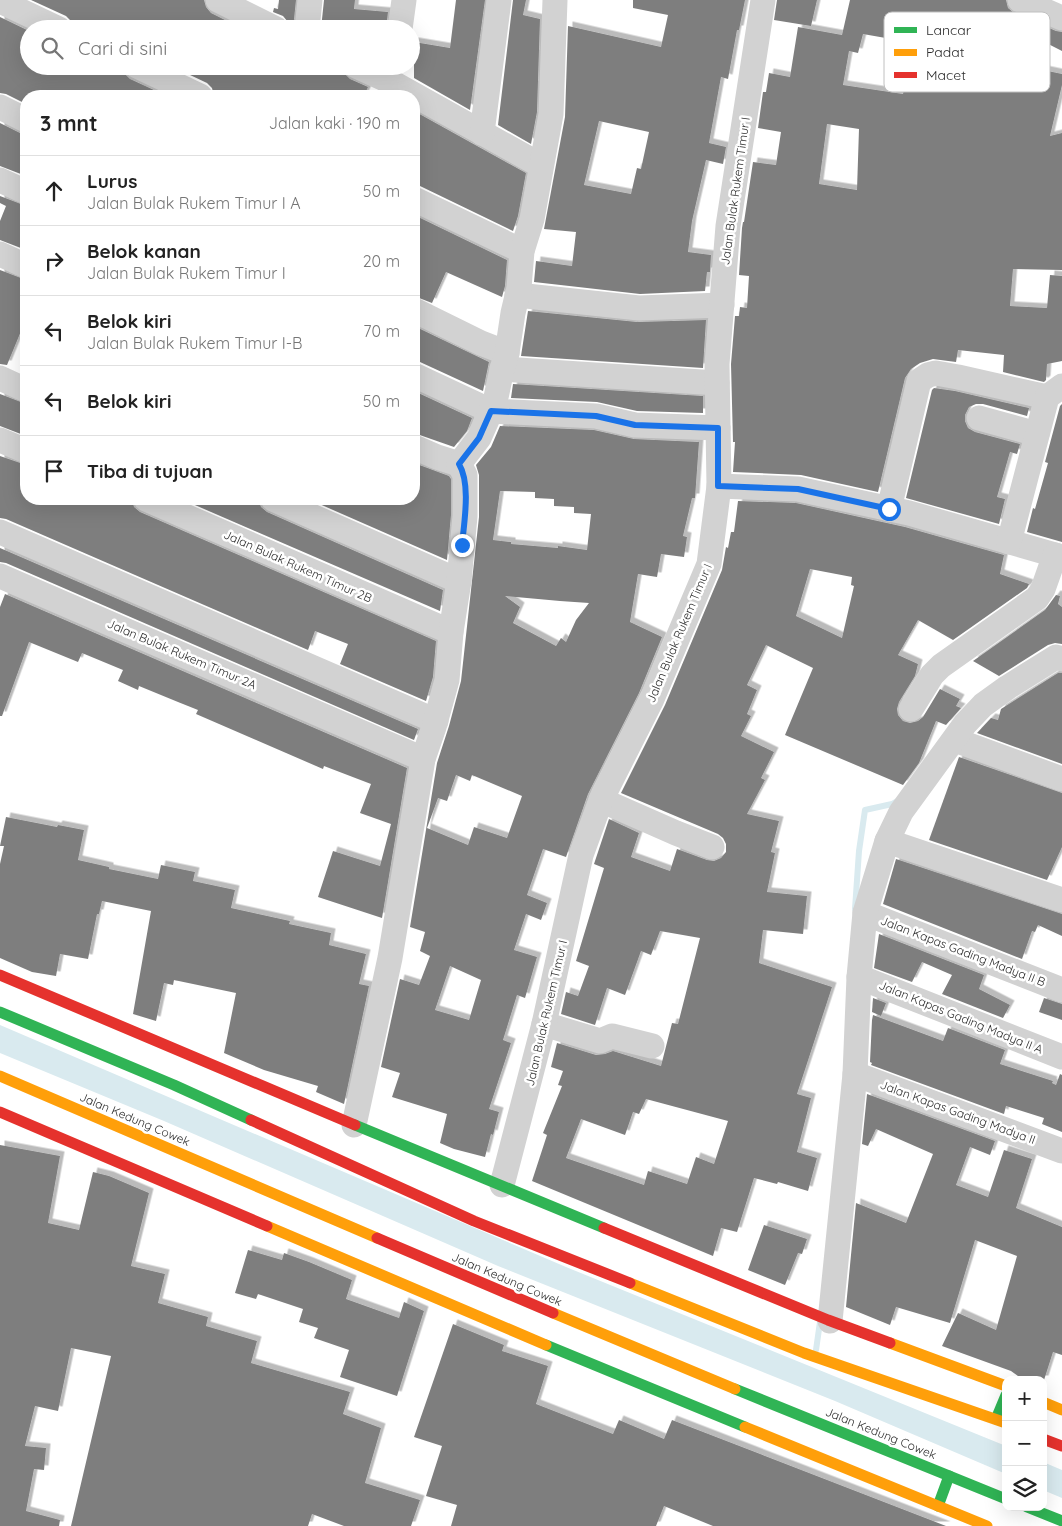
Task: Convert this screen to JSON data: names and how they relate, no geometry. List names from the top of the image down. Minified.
{"streets":{"main road":["Jalan Kedung Cowek"],"street":["Jalan Bulak Rukem Timur I","Jalan Bulak Rukem Timur 2B","Jalan Bulak Rukem Timur 2A","Jalan Kapas Gading Madya II B","Jalan Kapas Gading Madya II A","Jalan Kapas Gading Madya II"]},"legend":["Lancar","Padat","Macet"],"page":{"search":"Cari di sini","heading":["3 mnt","Jalan kaki · 190 m"],"list":[["Lurus","Jalan Bulak Rukem Timur I A","50 m"],["Belok kanan","Jalan Bulak Rukem Timur I","20 m"],["Belok kiri","Jalan Bulak Rukem Timur I-B","70 m"],["Belok kiri","50 m"],"Tiba di tujuan"],"map_buttons":["+","−"]}}
